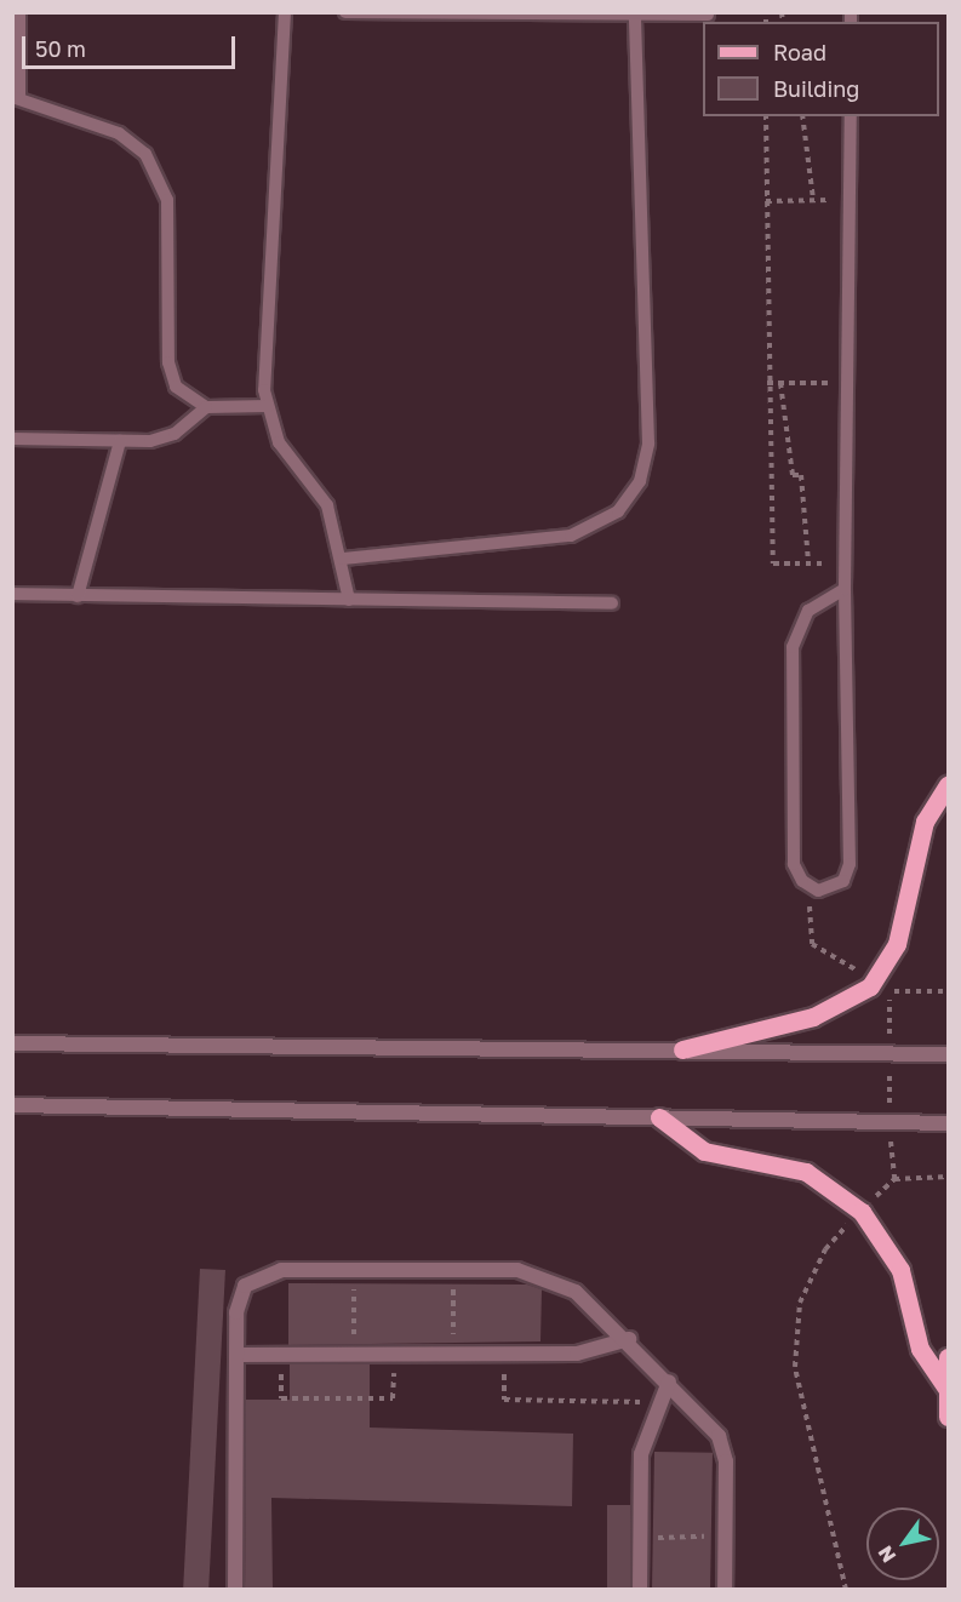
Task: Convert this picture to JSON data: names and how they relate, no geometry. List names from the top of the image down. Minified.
{"legend":["Road","Building"],"scale_bar":"50 m","north":"bottom left"}
